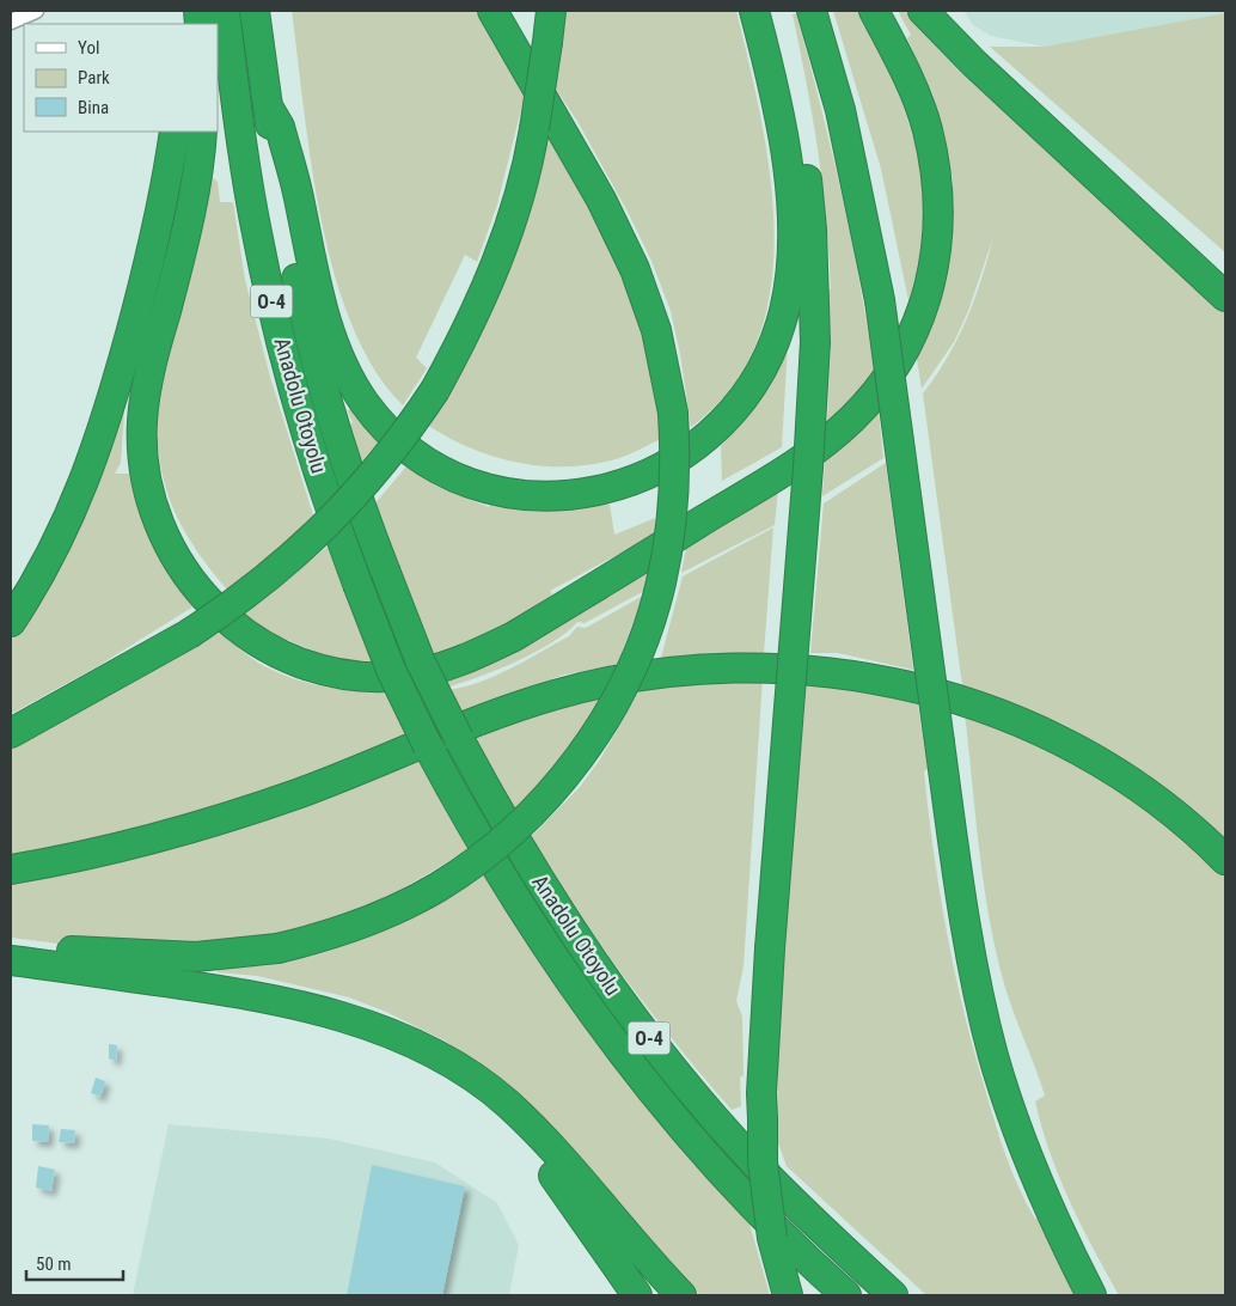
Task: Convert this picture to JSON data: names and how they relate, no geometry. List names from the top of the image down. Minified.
{"streets":{"highway":["O-4","Anadolu Otoyolu"]},"legend":["Yol","Park","Bina"],"scale_bar":"50 m"}
